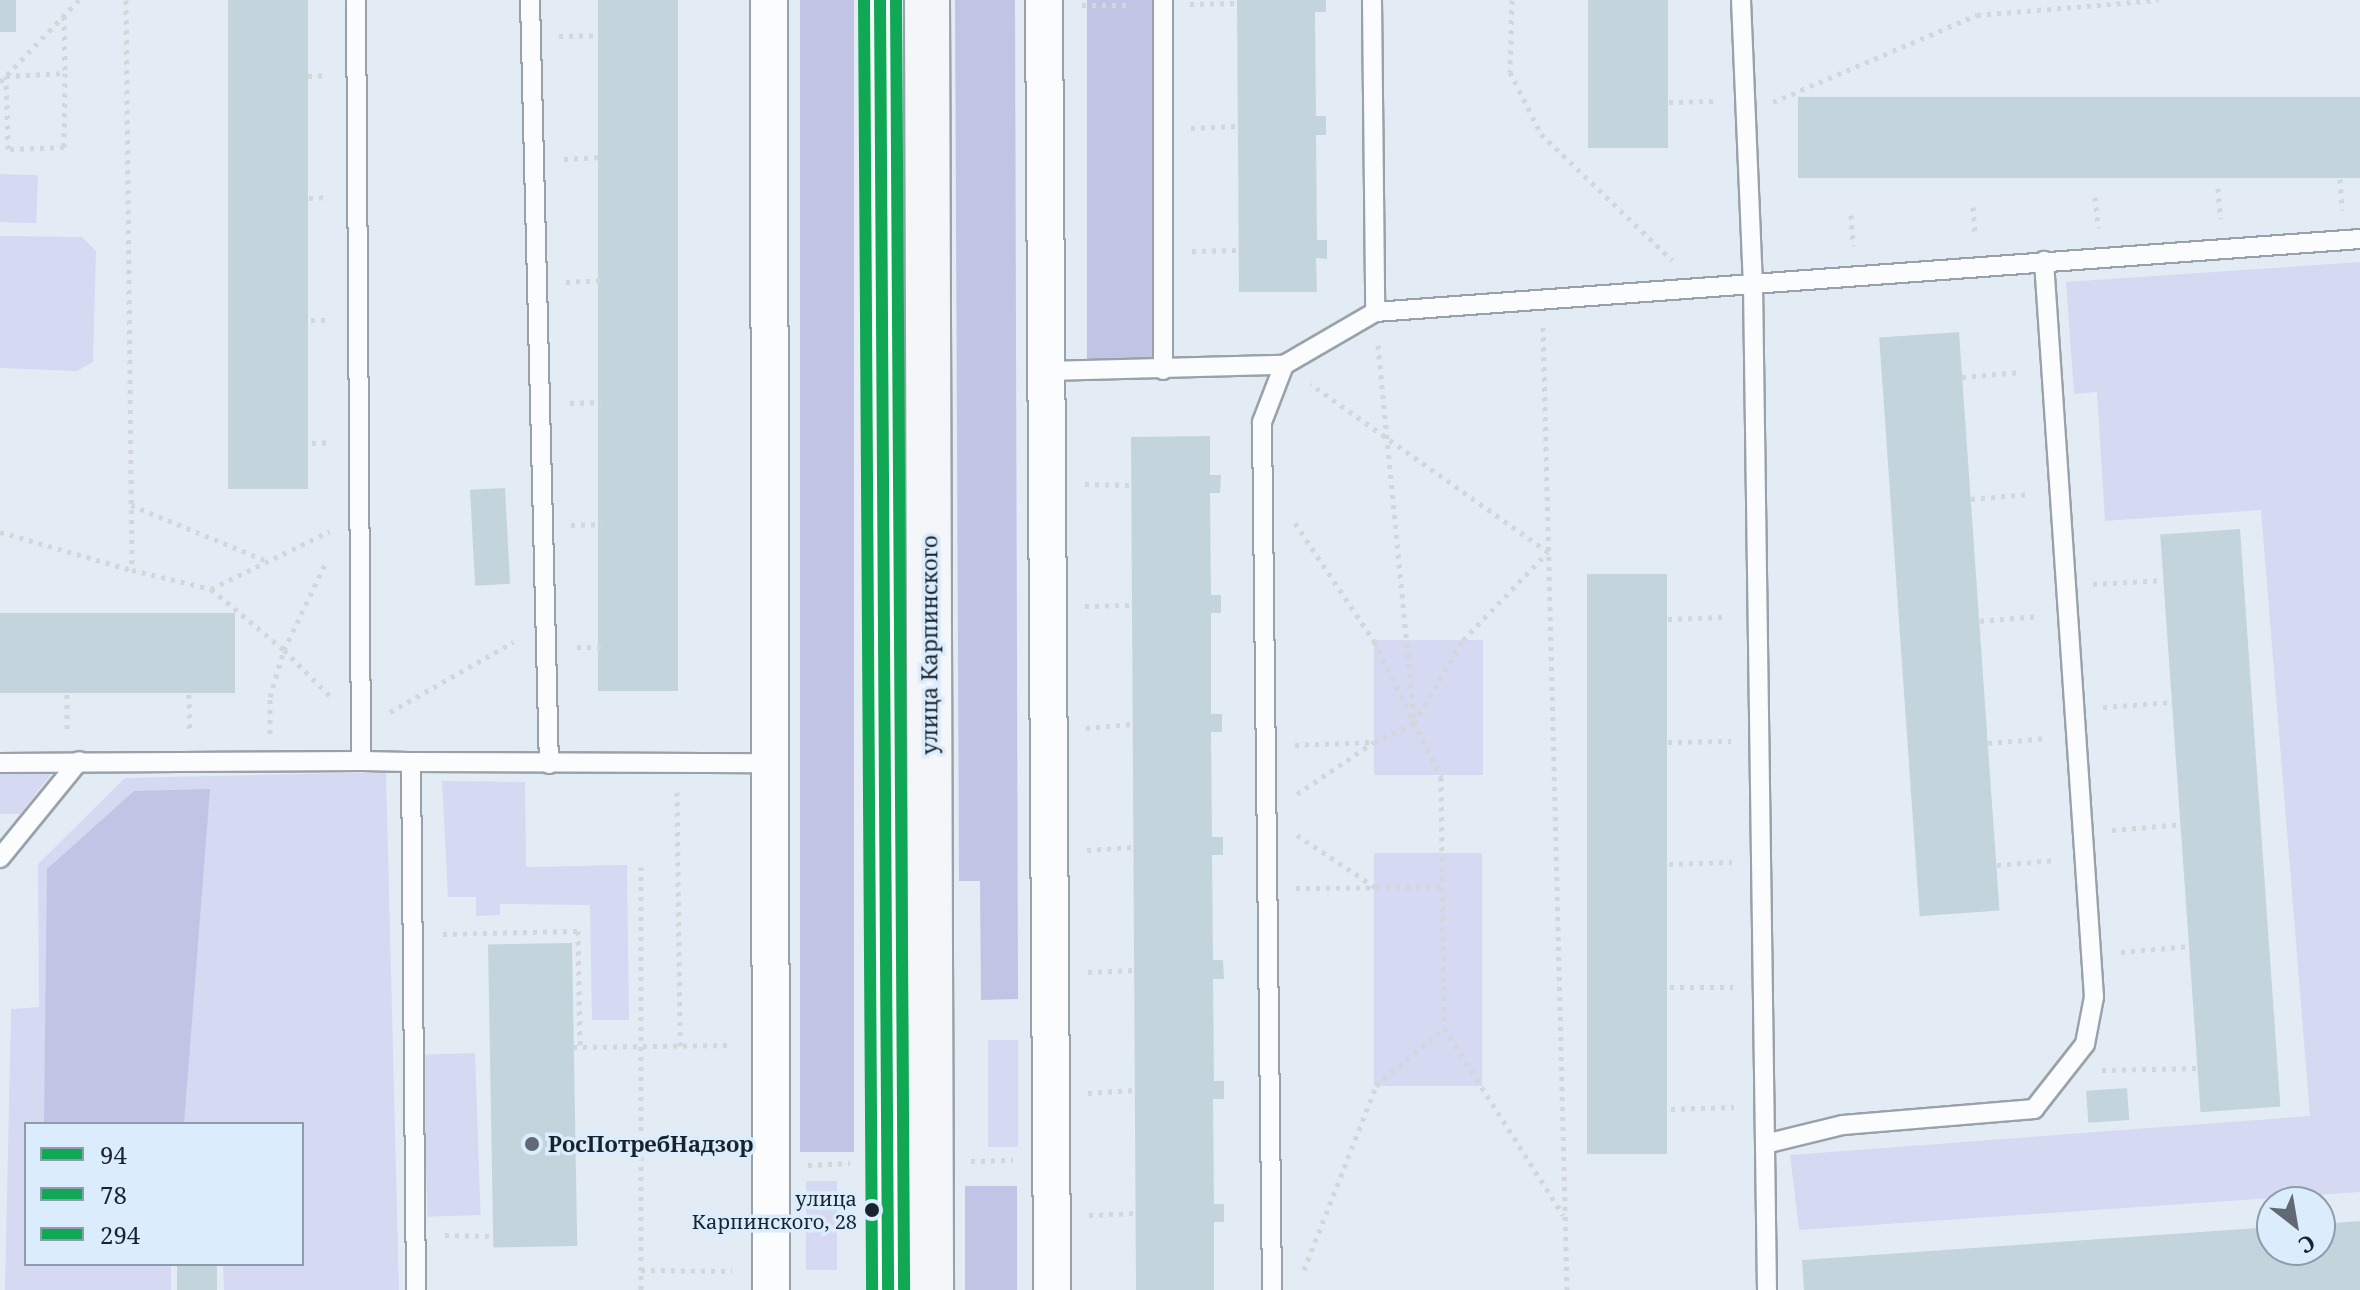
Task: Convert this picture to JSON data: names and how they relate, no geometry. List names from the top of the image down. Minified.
{"streets":{"street":["улица Карпинского"]},"places":["РосПотребНадзор","улица Карпинского, 28"],"lines":["transit line 94","transit line 78","transit line 294"],"legend":["94","78","294"],"north":"bottom right"}
